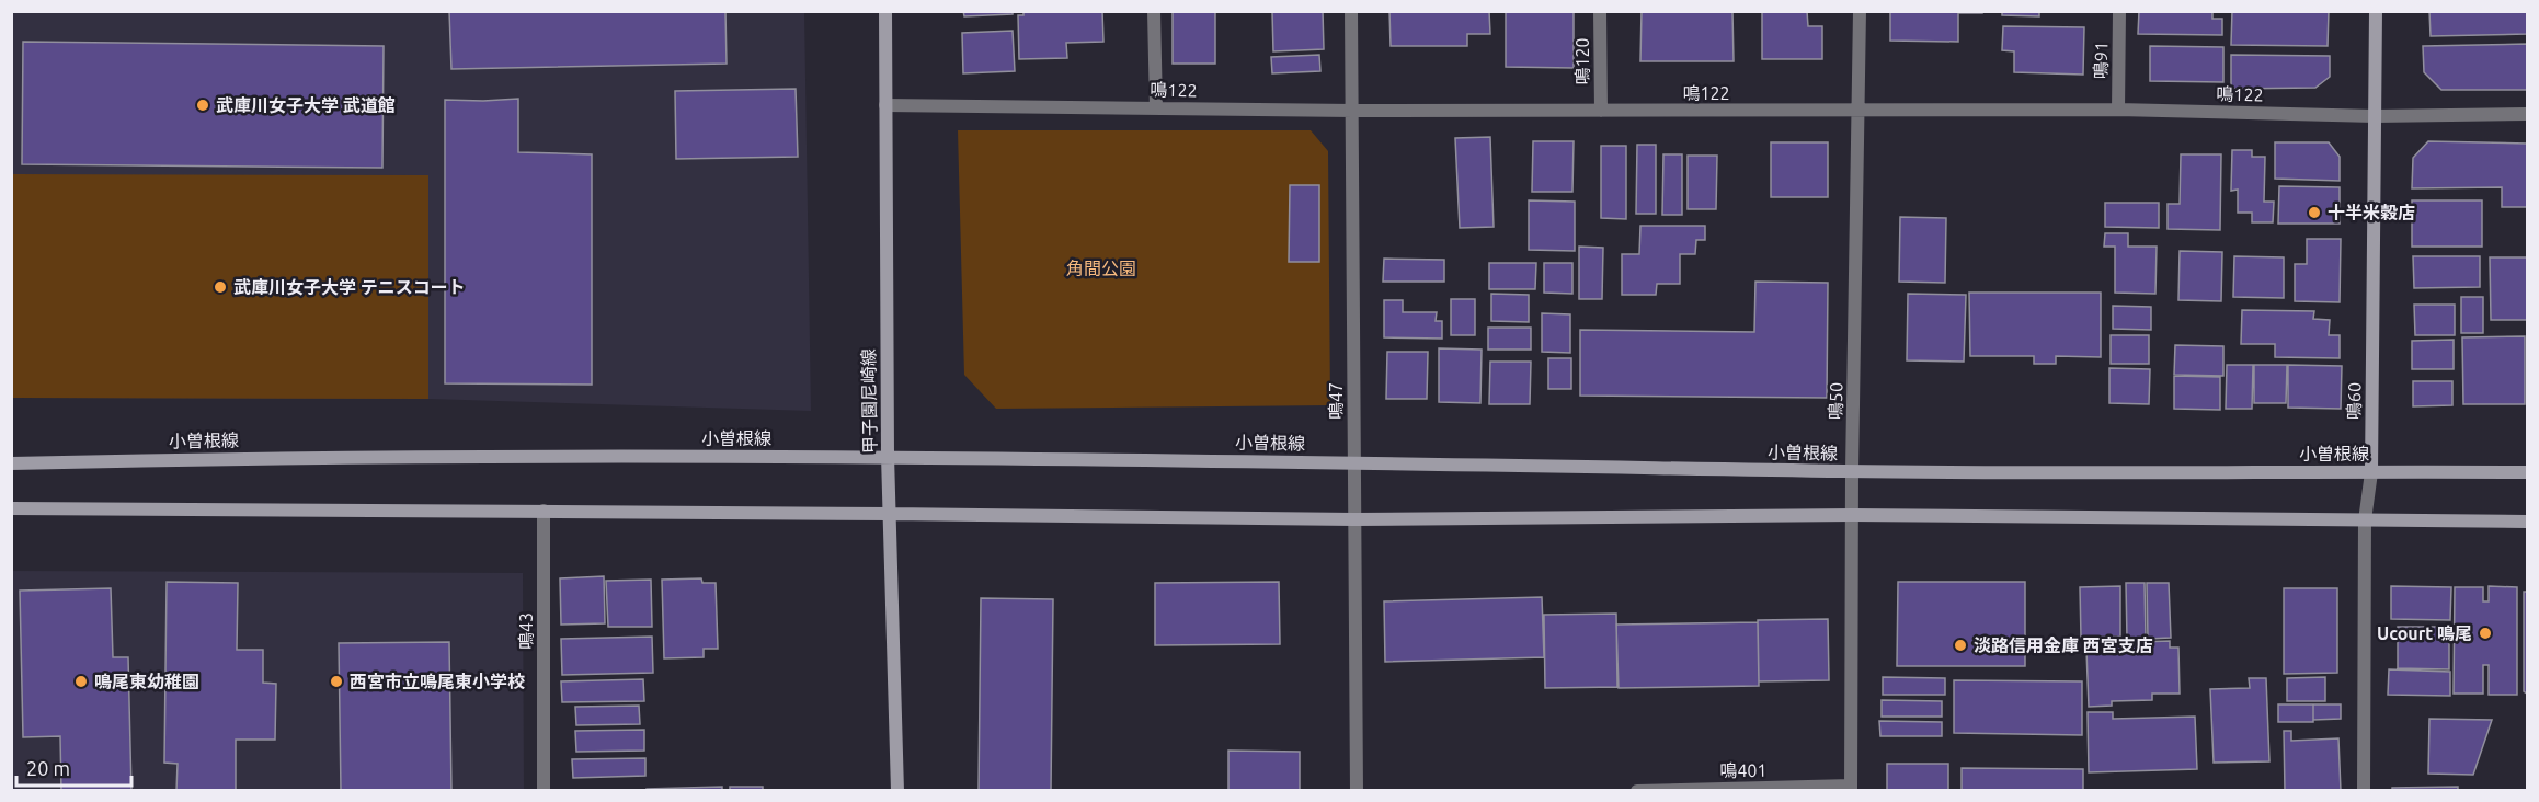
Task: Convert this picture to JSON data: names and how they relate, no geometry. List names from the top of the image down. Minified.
{"streets":{"street":["鳴91","鳴120","鳴122","甲子園尼崎線","鳴47","鳴50","鳴60","小曽根線","鳴43","鳴401"]},"crossings":[["鳴91","鳴122"],["鳴120","鳴122"],["鳴122","甲子園尼崎線"],["鳴122","鳴47"],["鳴122","鳴50"],["鳴122","鳴60"],["甲子園尼崎線","小曽根線"],["鳴47","小曽根線"],["鳴50","小曽根線"],["鳴50","鳴401"],["鳴60","小曽根線"]],"parks":["角間公園"],"places":["武庫川女子大学 武道館","十半米穀店","武庫川女子大学 テニスコート","Ucourt 鳴尾","淡路信用金庫 西宮支店","鳴尾東幼稚園","西宮市立鳴尾東小学校"],"scale_bar":"20 m"}
